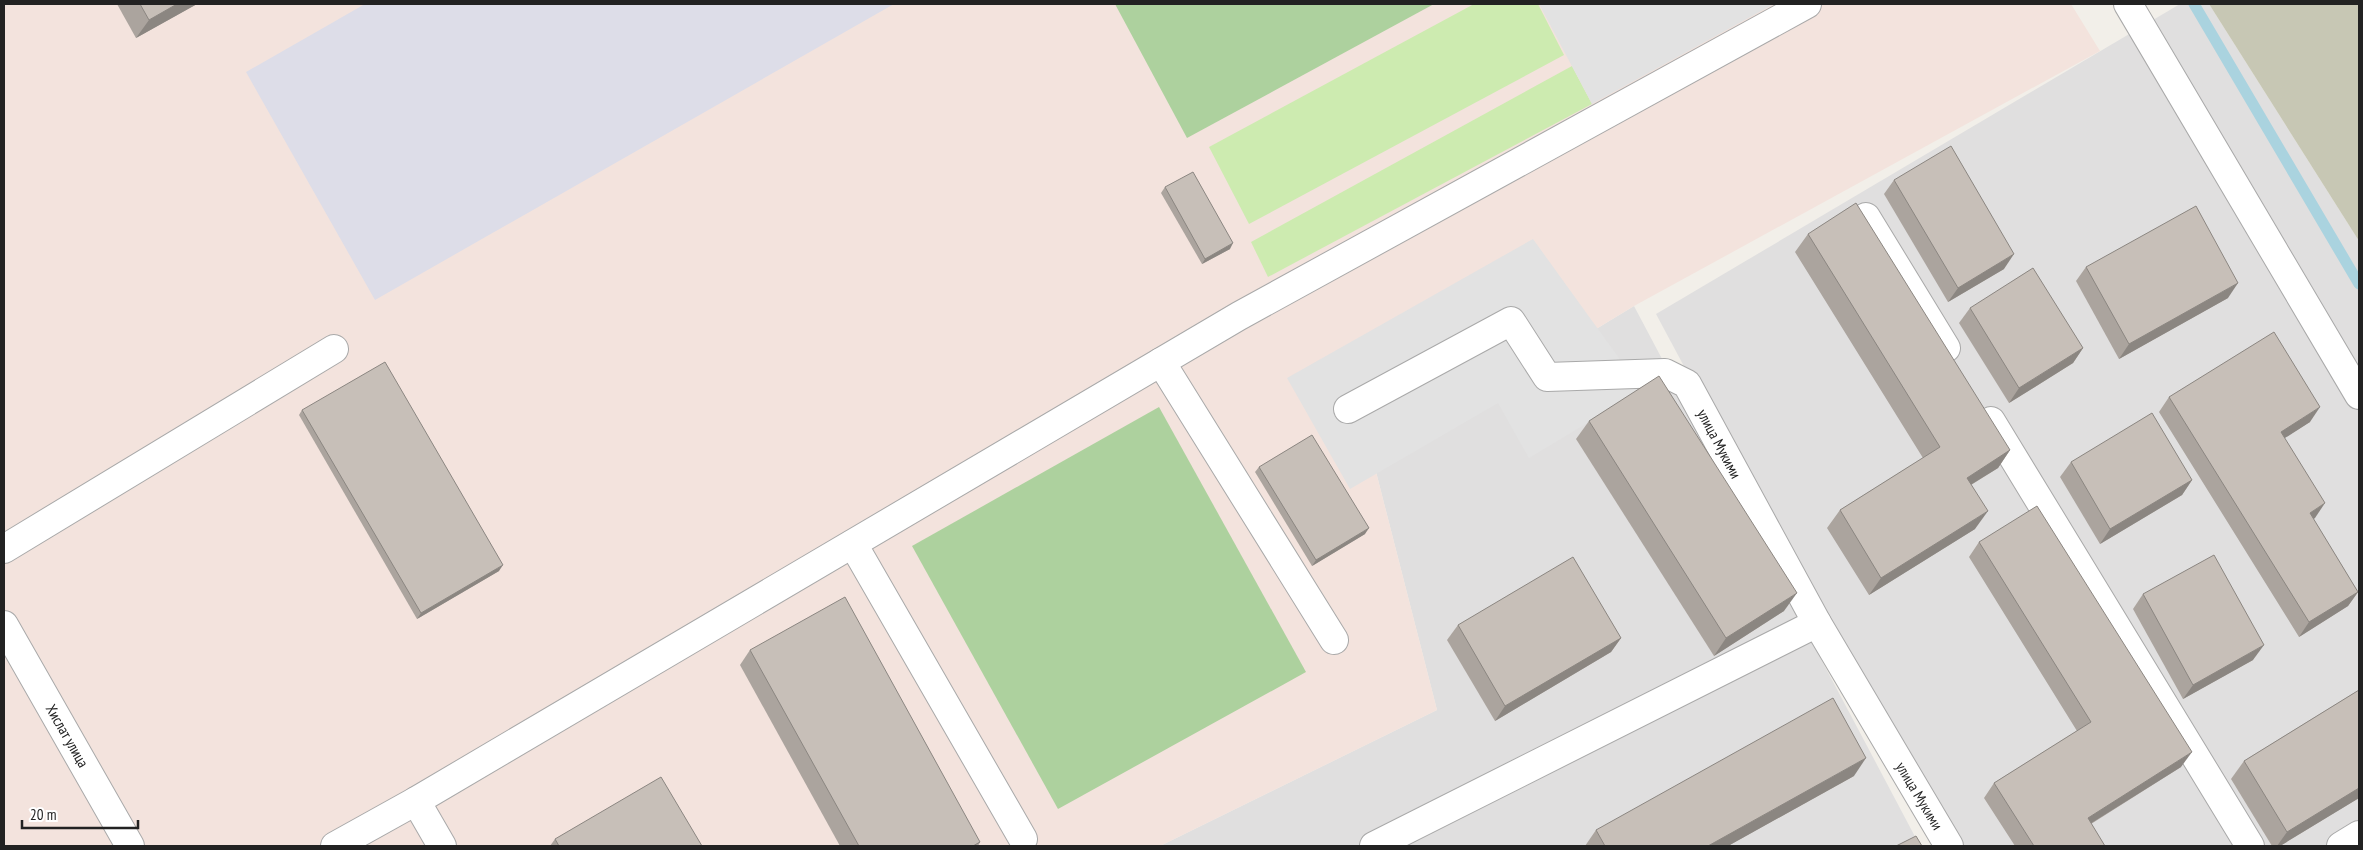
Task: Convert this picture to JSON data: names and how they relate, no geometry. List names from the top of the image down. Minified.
{"streets":{"street":["улица Мукими","Хислат улица"]},"scale_bar":"20 m"}
